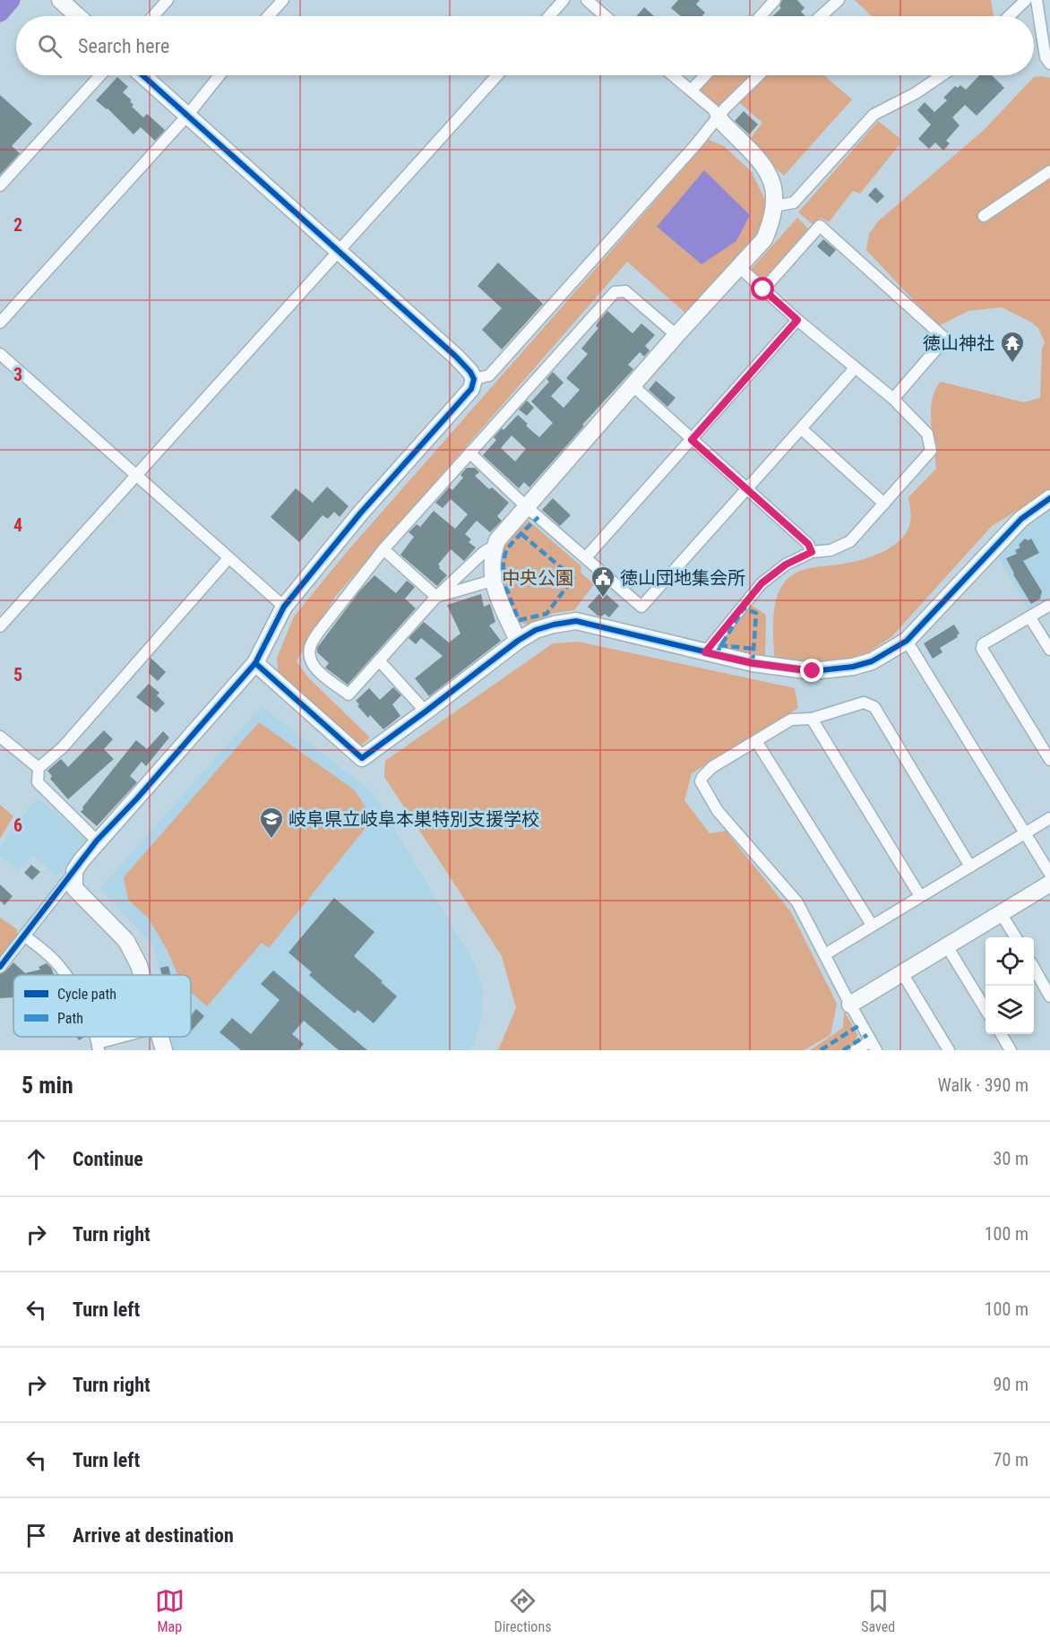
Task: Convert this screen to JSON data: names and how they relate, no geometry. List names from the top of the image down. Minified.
{"parks":["中央公園"],"places":{"temple":["徳山神社"],"public building":["徳山団地集会所"],"school or university":["岐阜県立岐阜本巣特別支援学校"]},"legend":["Cycle path","Path"],"page":{"search":"Search here","heading":["5 min","Walk · 390 m"],"list":[["Continue","30 m"],["Turn right","100 m"],["Turn left","100 m"],["Turn right","90 m"],["Turn left","70 m"],"Arrive at destination"],"nav":["Map","Directions","Saved"]},"grid":{"rows":["2","3","4","5","6"]}}
